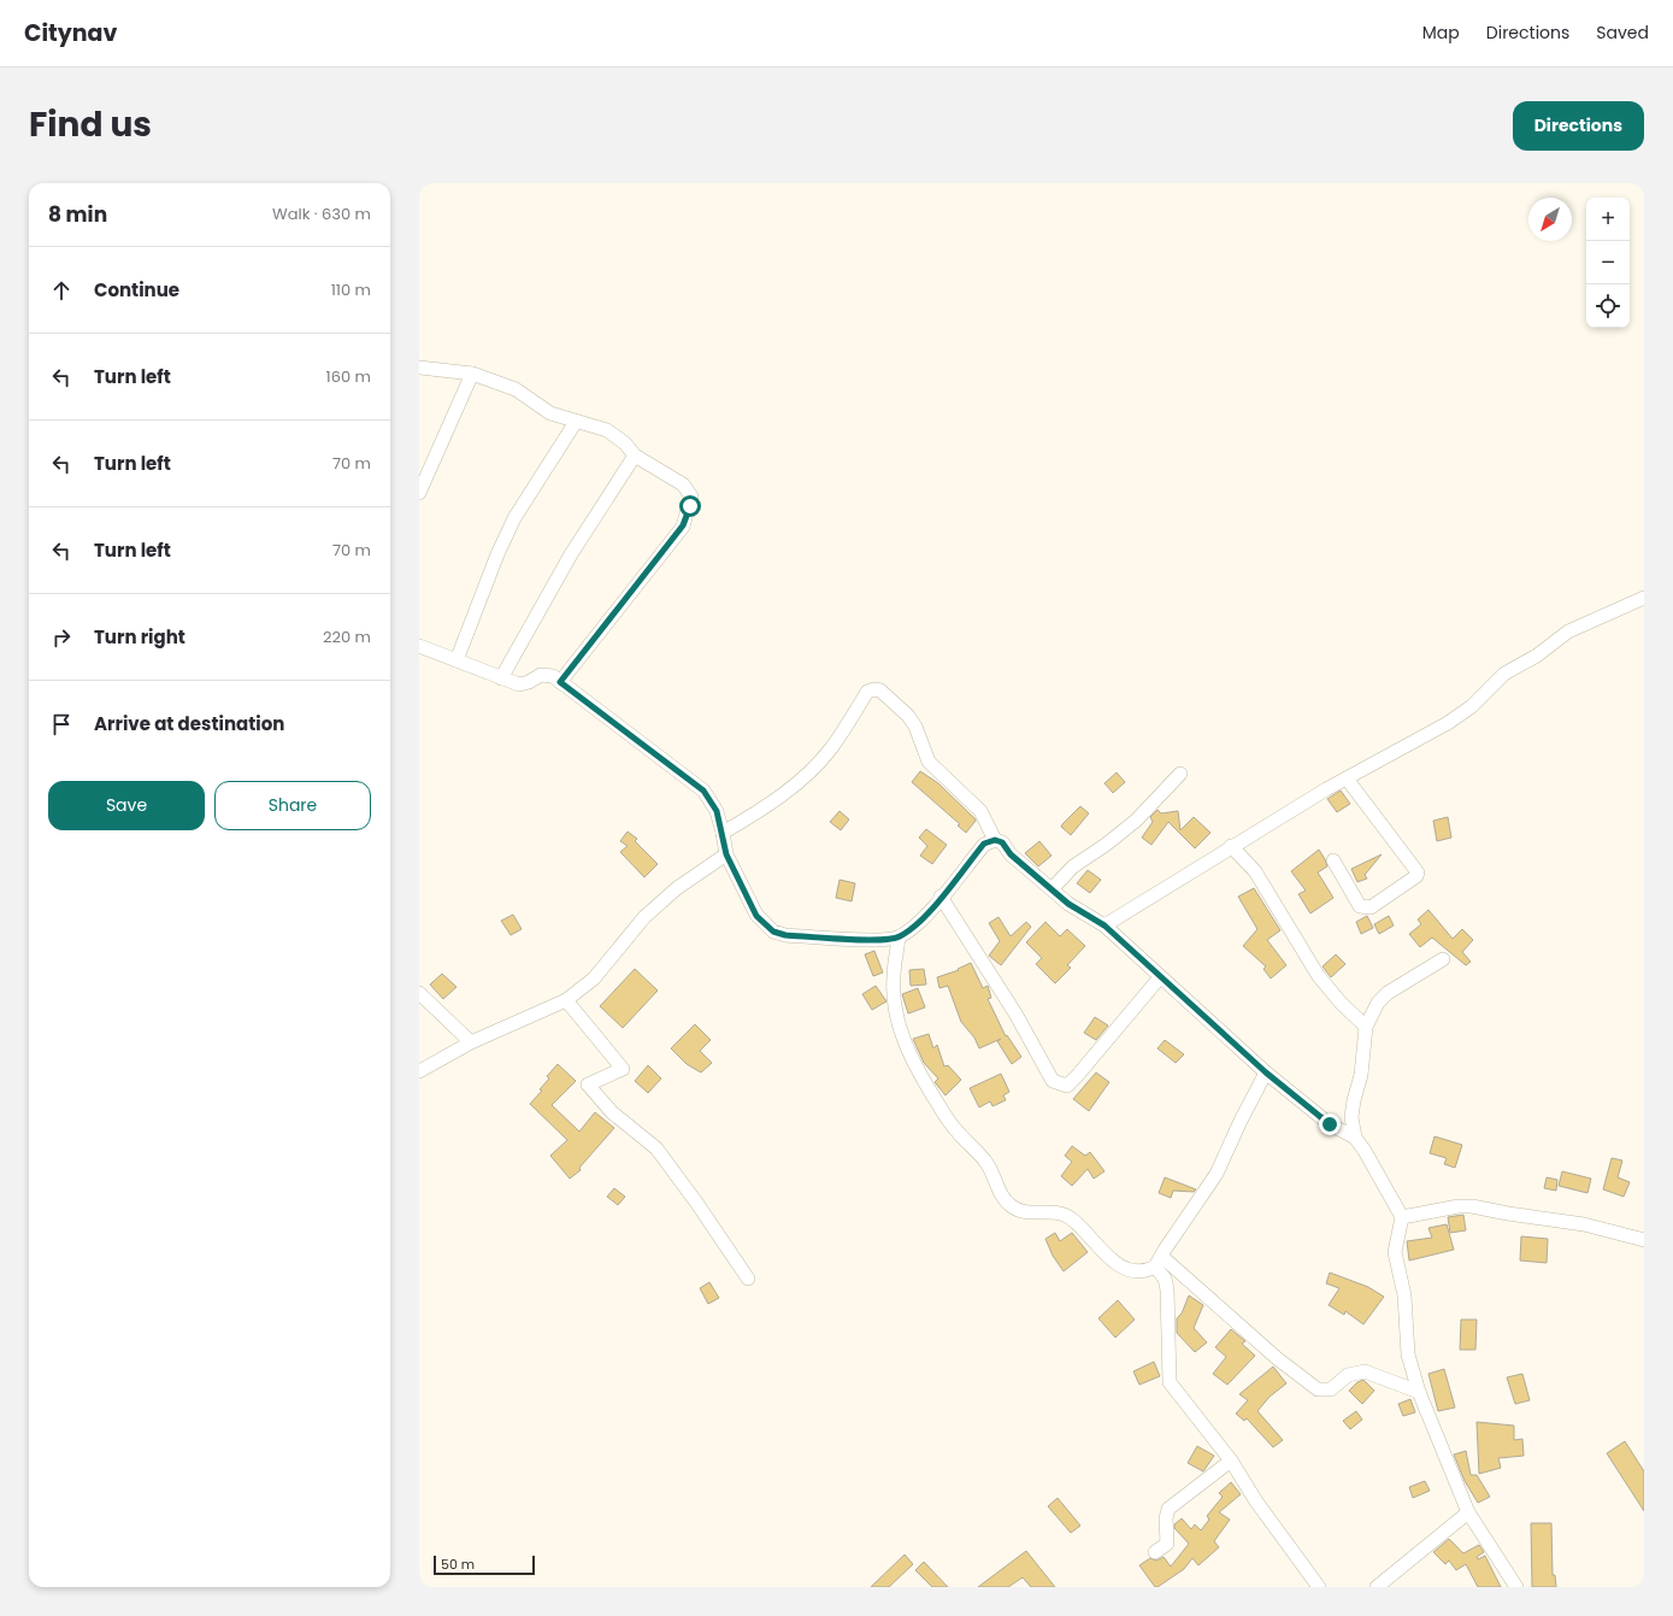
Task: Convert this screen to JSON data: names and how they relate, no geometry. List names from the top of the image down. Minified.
{"scale_bar":"50 m","north":"bottom left","page":{"header":"Citynav","nav":["Map","Directions","Saved"],"title":"Find us","buttons":["Directions",["Save","Share"]],"heading":["8 min","Walk · 630 m"],"map_buttons":["+","−"],"list":[["Continue","110 m"],["Turn left","160 m"],["Turn left","70 m"],["Turn left","70 m"],["Turn right","220 m"],"Arrive at destination"],"scale":"50 m"}}
